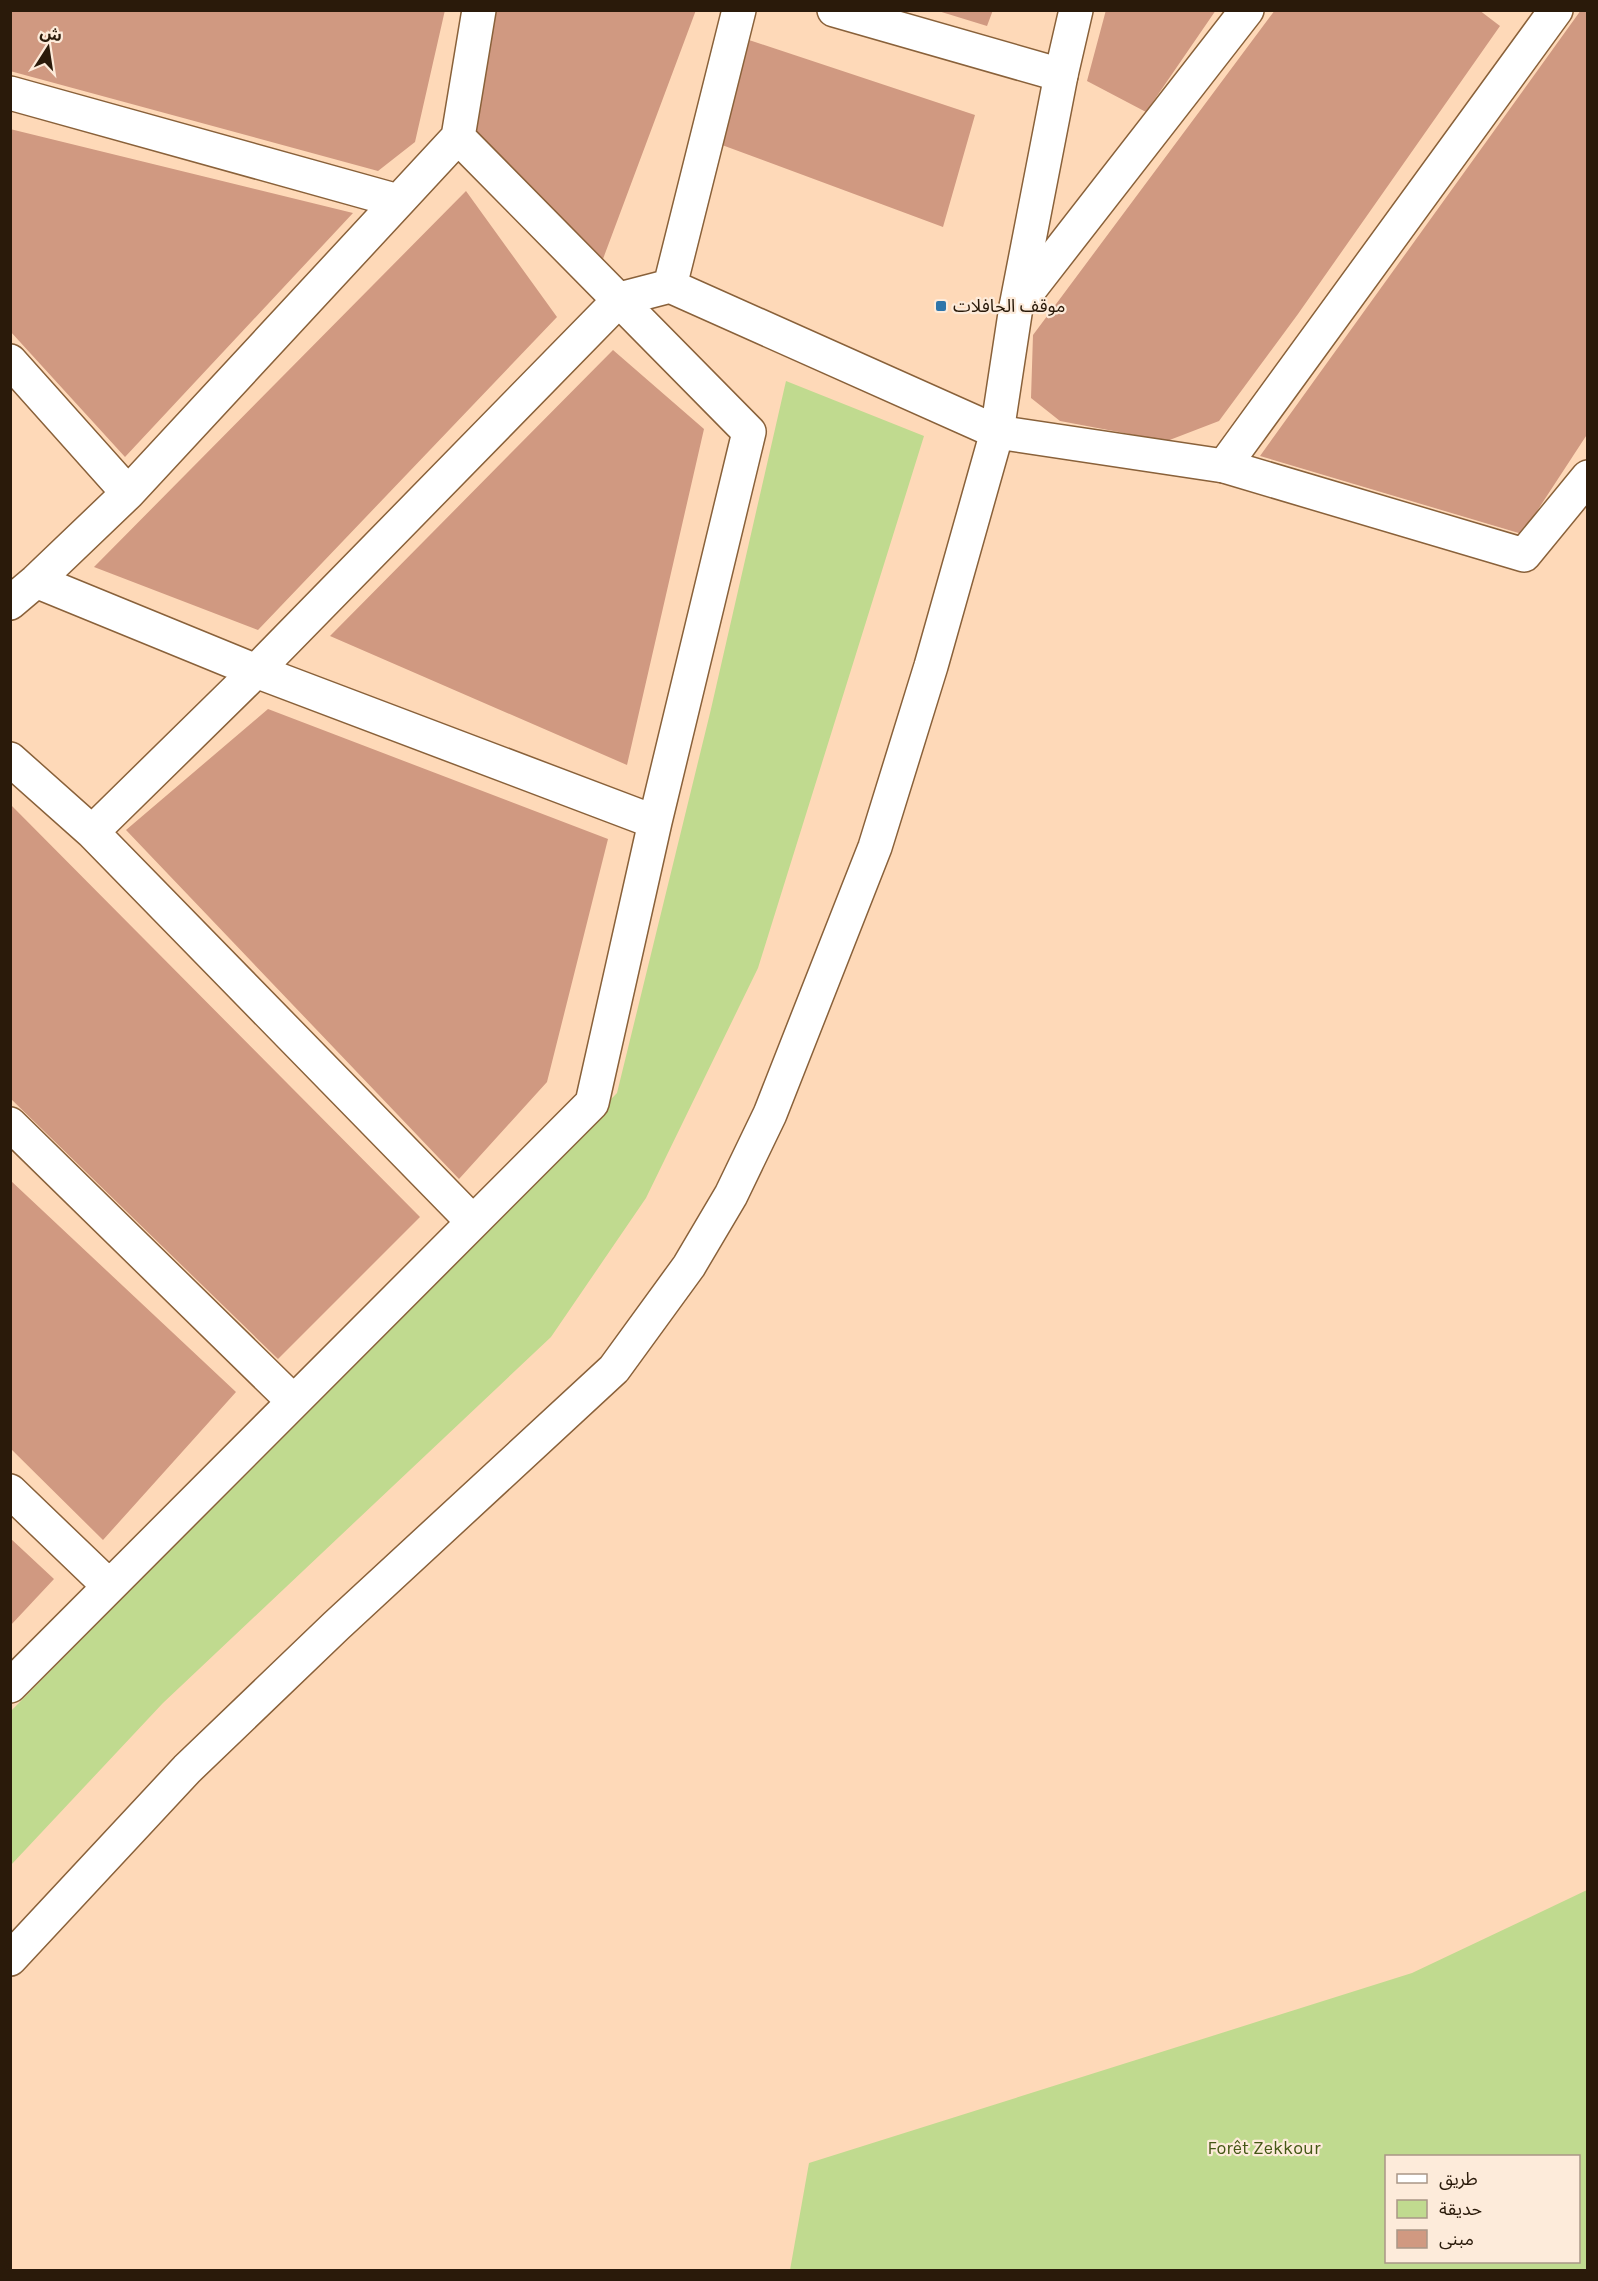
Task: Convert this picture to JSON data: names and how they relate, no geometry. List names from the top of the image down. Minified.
{"parks":["Forêt Zekkour"],"places":{"transit":["موقف الحافلات"]},"legend":["طريق","حديقة","مبنى"],"north":"top"}
